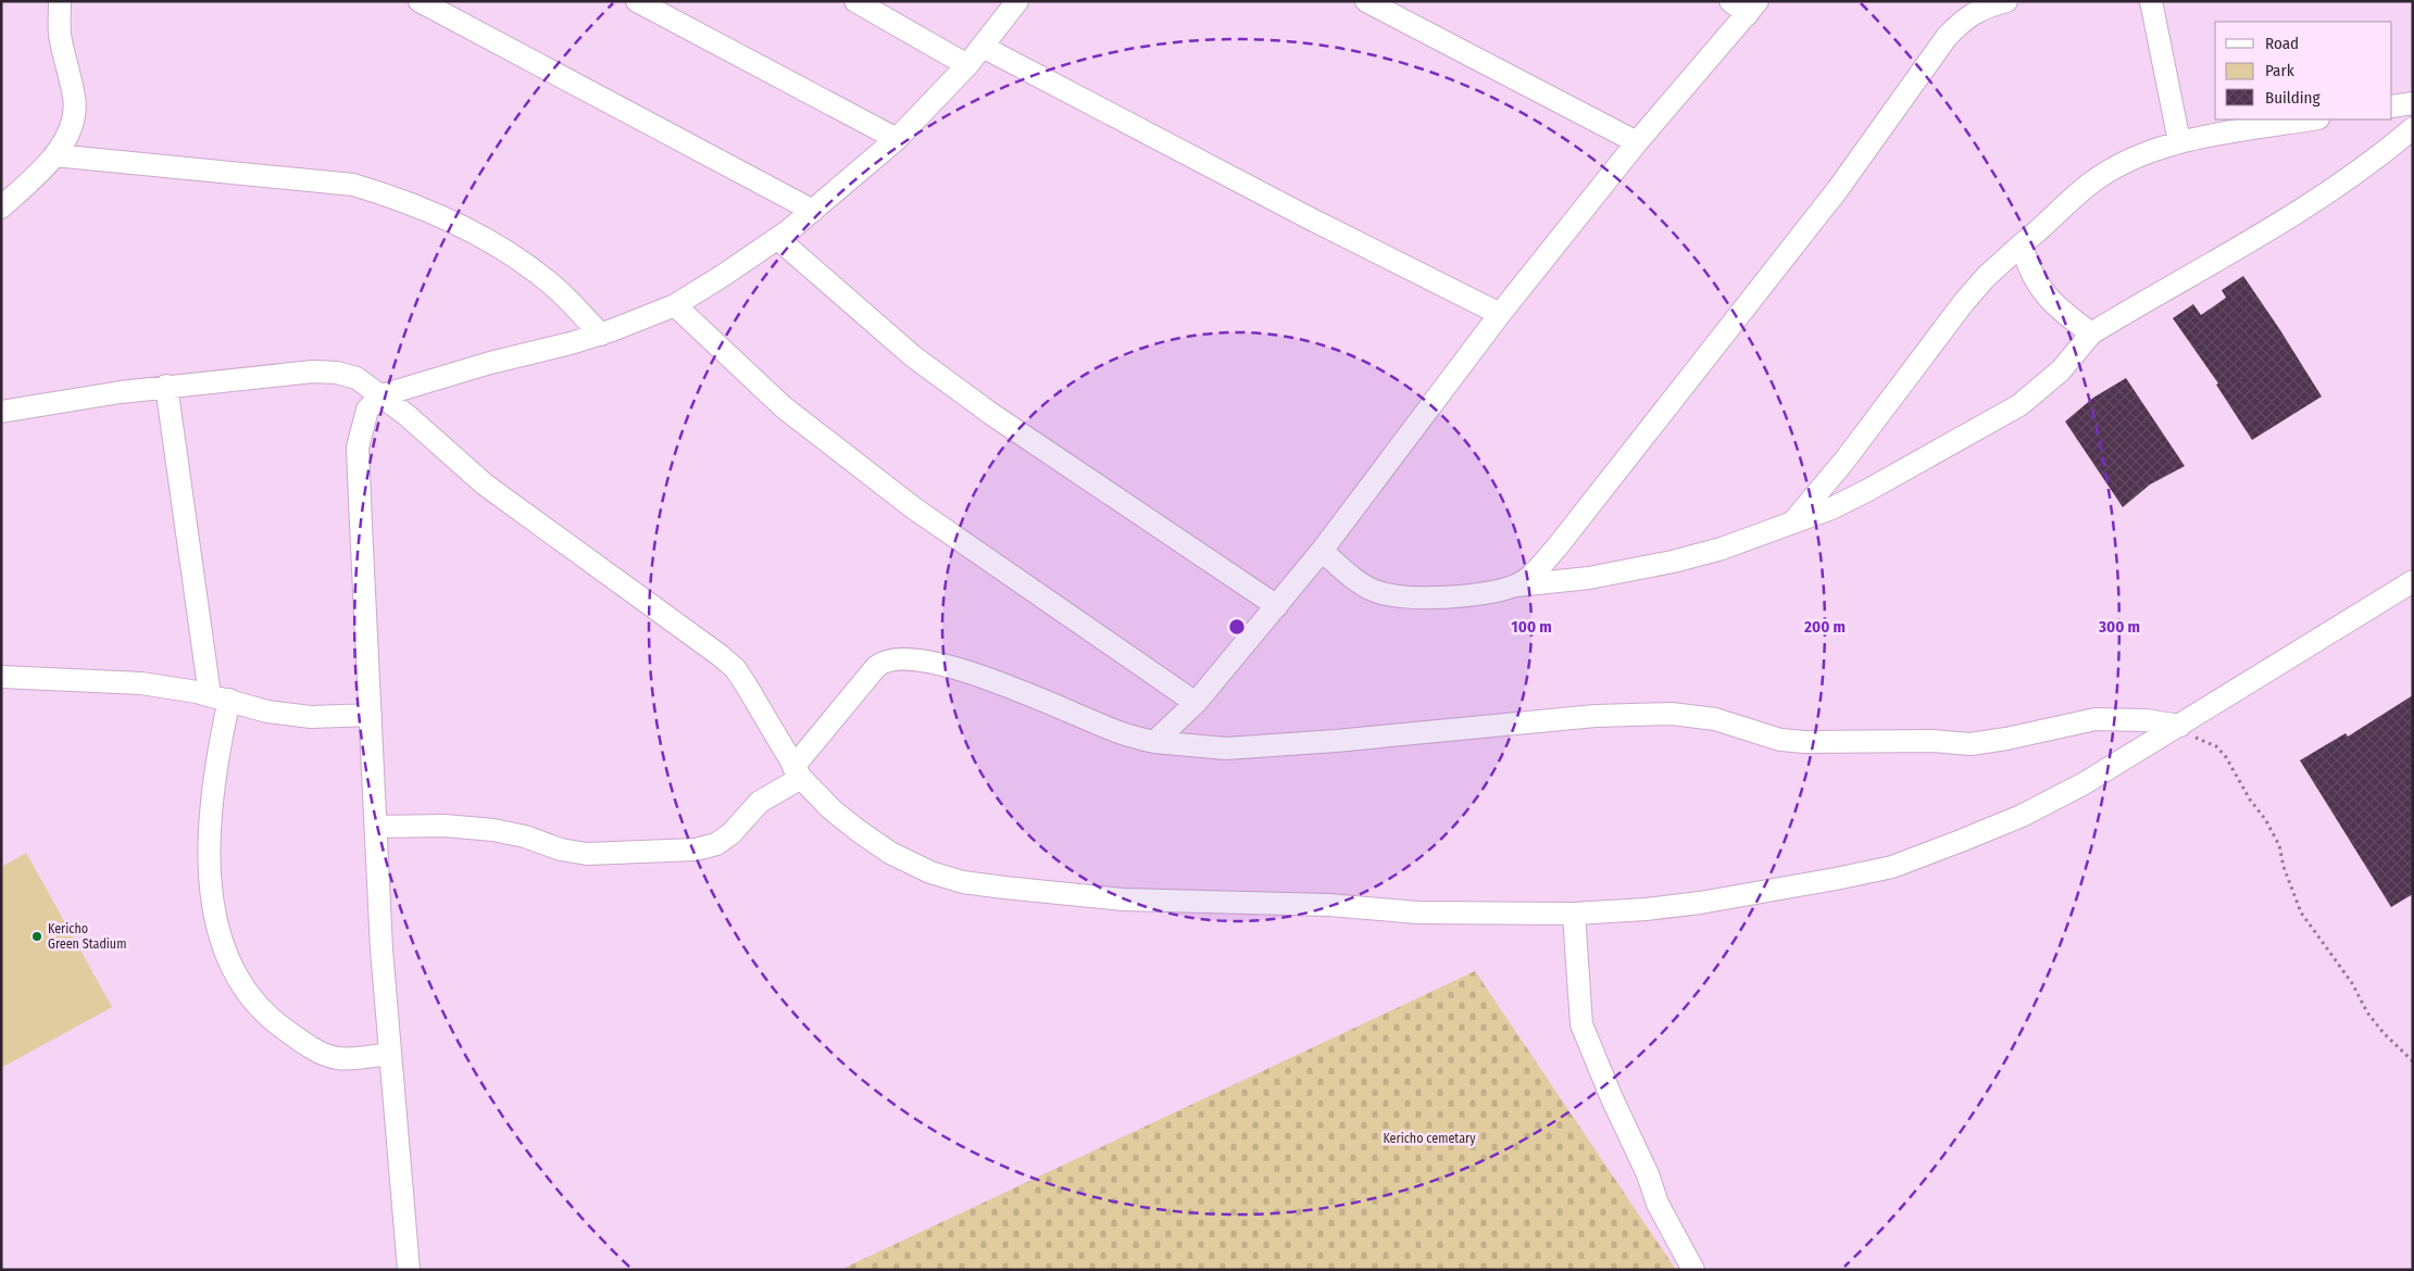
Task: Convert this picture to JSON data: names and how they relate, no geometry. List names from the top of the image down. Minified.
{"parks":["Kericho cemetary"],"places":["Kericho Green Stadium"],"legend":["Road","Park","Building"],"rings":["100 m","200 m","300 m"]}
